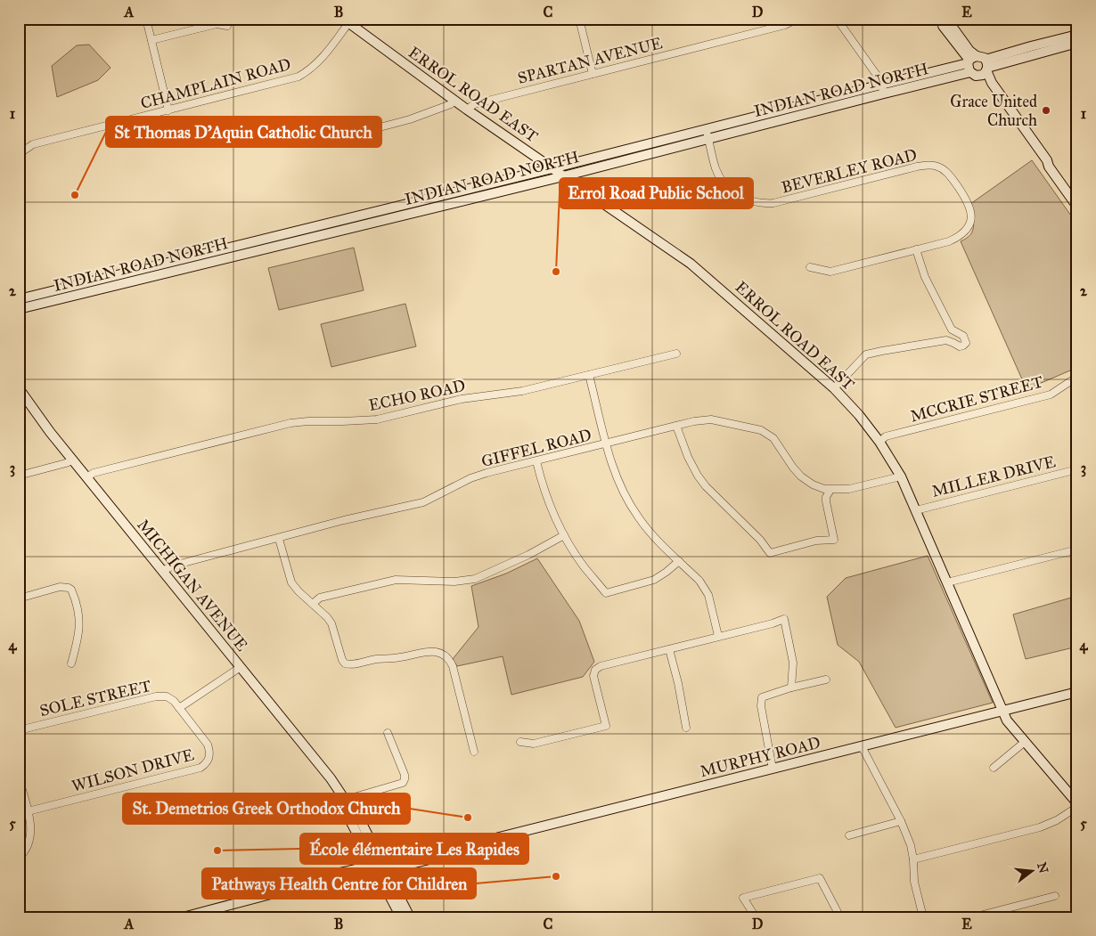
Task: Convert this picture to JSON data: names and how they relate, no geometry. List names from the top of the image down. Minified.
{"streets":{"main road":["INDIAN ROAD NORTH","ERROL ROAD EAST","MICHIGAN AVENUE","MURPHY ROAD"],"street":["SPARTAN AVENUE","CHAMPLAIN ROAD","BEVERLEY ROAD","ECHO ROAD","MCCRIE STREET","GIFFEL ROAD","MILLER DRIVE","SOLE STREET","WILSON DRIVE"]},"crossings":[["SPARTAN AVENUE","ERROL ROAD EAST"],["CHAMPLAIN ROAD","ERROL ROAD EAST"],["INDIAN ROAD NORTH","ERROL ROAD EAST"],["INDIAN ROAD NORTH","BEVERLEY ROAD"],["ERROL ROAD EAST","MCCRIE STREET"],["ERROL ROAD EAST","GIFFEL ROAD"],["ERROL ROAD EAST","MILLER DRIVE"],["ERROL ROAD EAST","MURPHY ROAD"],["ECHO ROAD","MICHIGAN AVENUE"],["GIFFEL ROAD","MICHIGAN AVENUE"],["MICHIGAN AVENUE","MURPHY ROAD"],["SOLE STREET","WILSON DRIVE"]],"places":["Grace United Church","St Thomas D'Aquin Catholic Church","Errol Road Public School","St. Demetrios Greek Orthodox Church","École élémentaire Les Rapides","Pathways Health Centre for Children"],"north":"right","grid":{"columns":["A","B","C","D","E"],"rows":["1","2","3","4","5"]}}
